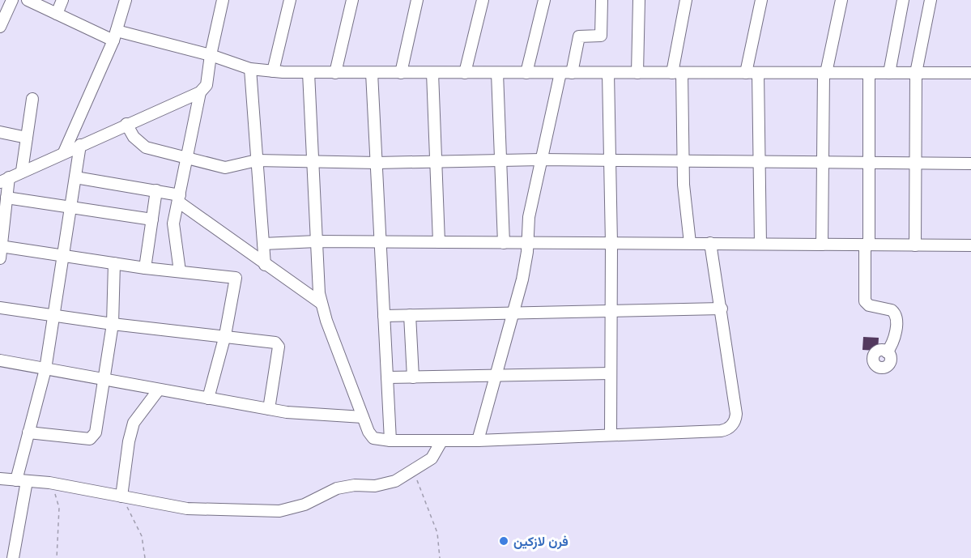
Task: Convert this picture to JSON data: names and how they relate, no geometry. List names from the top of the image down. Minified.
{"places":["فرن لازكين"]}
